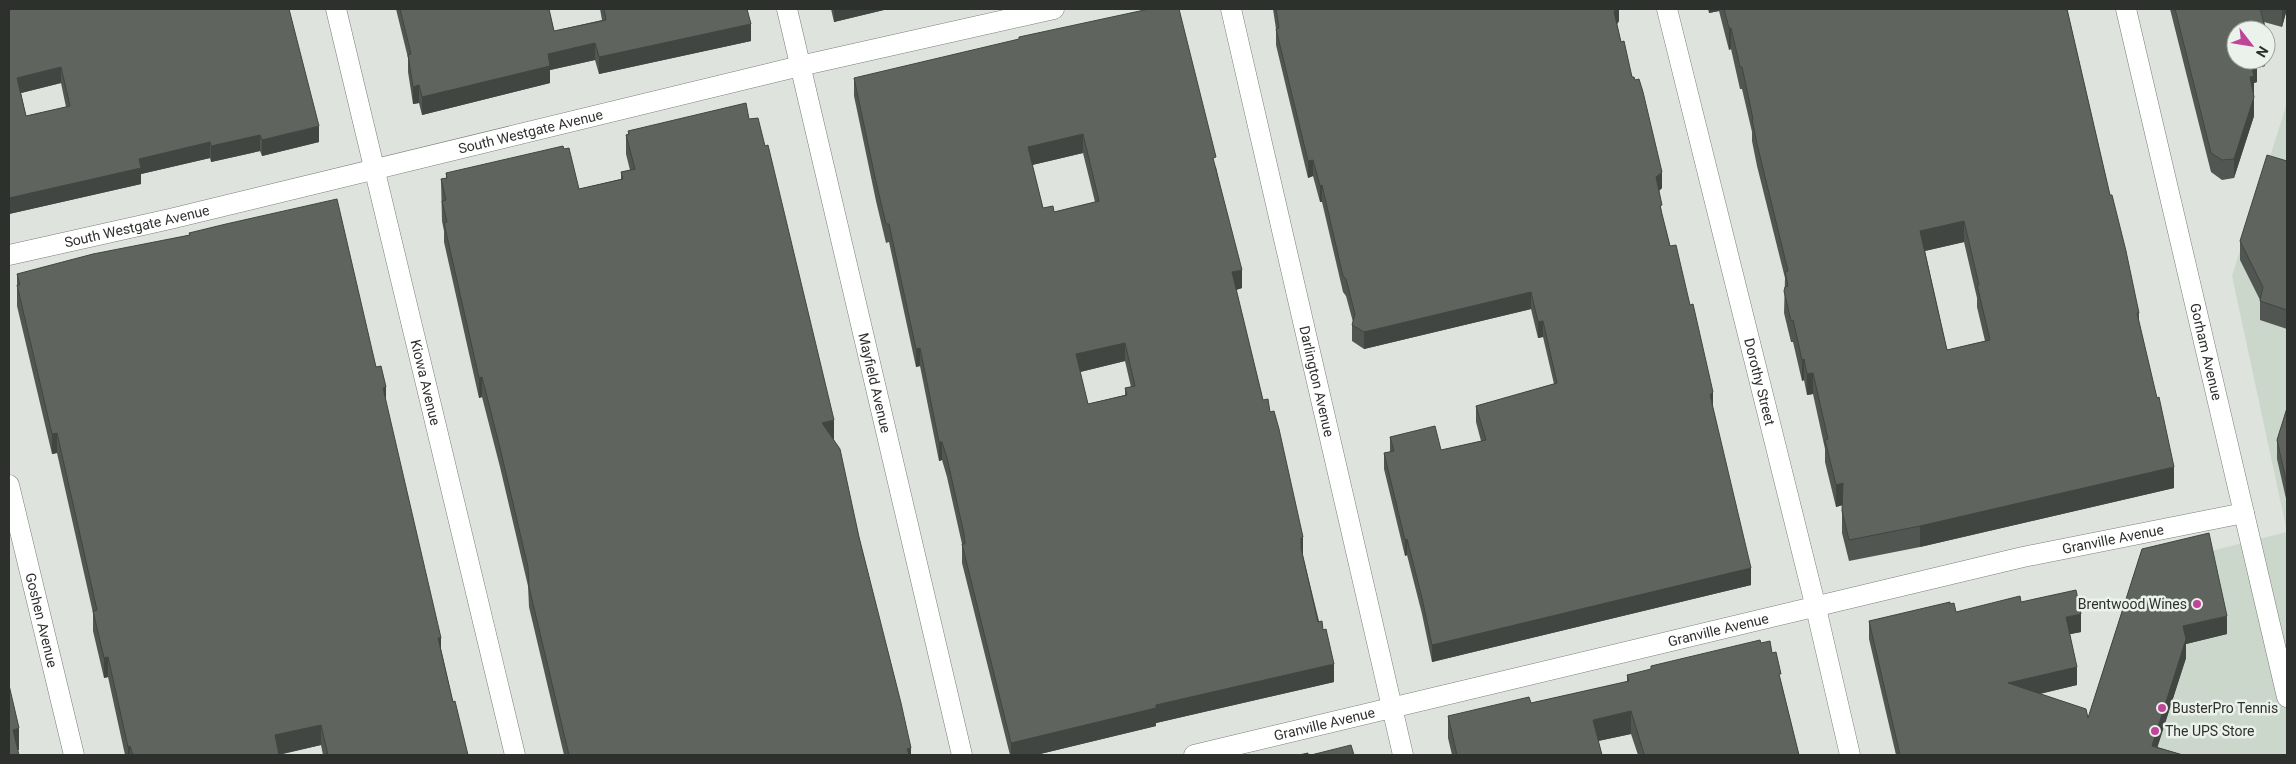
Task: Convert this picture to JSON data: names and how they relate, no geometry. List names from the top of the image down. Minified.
{"streets":{"street":["South Westgate Avenue","Gorham Avenue","Kiowa Avenue","Mayfield Avenue","Darlington Avenue","Dorothy Street","Granville Avenue","Goshen Avenue"]},"crossings":[["South Westgate Avenue","Kiowa Avenue"],["South Westgate Avenue","Mayfield Avenue"],["Gorham Avenue","Granville Avenue"],["Darlington Avenue","Granville Avenue"],["Dorothy Street","Granville Avenue"]],"places":["Brentwood Wines","BusterPro Tennis","The UPS Store"],"north":"bottom right"}
